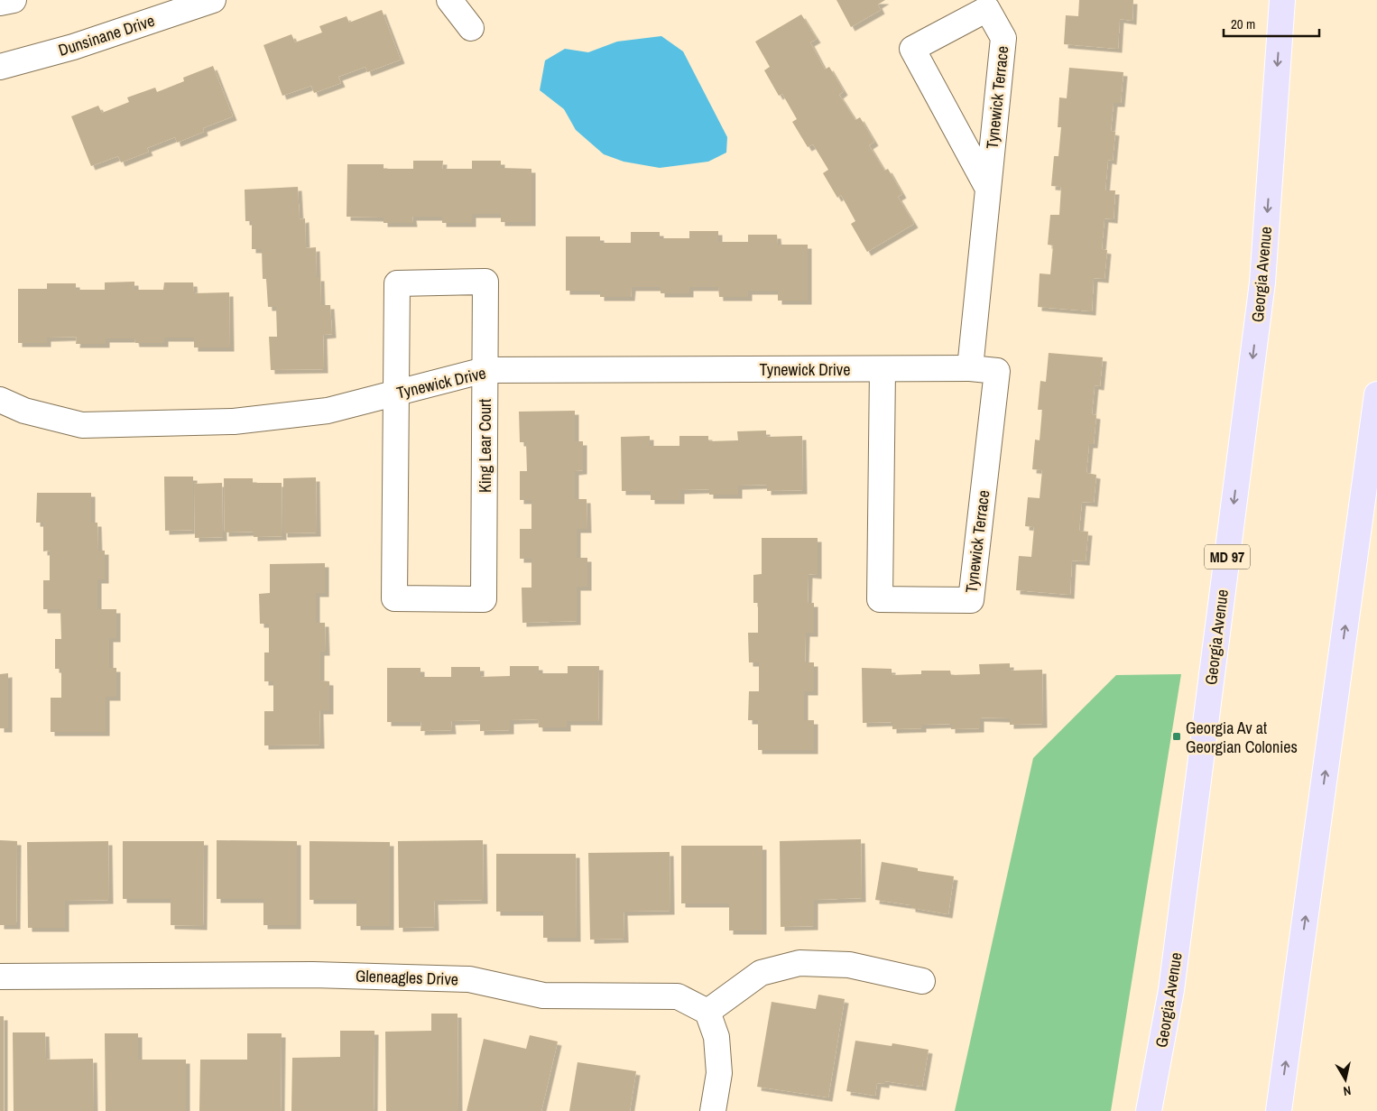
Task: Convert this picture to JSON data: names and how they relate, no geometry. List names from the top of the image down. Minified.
{"streets":{"main road":["Georgia Avenue","MD 97"],"street":["Dunsinane Drive","Tynewick Terrace","Tynewick Drive","King Lear Court","Gleneagles Drive"]},"crossings":[["Tynewick Terrace","Tynewick Drive"],["Tynewick Drive","King Lear Court"]],"places":{"transit":["Georgia Av at Georgian Colonies"]},"scale_bar":"20 m","north":"bottom"}
